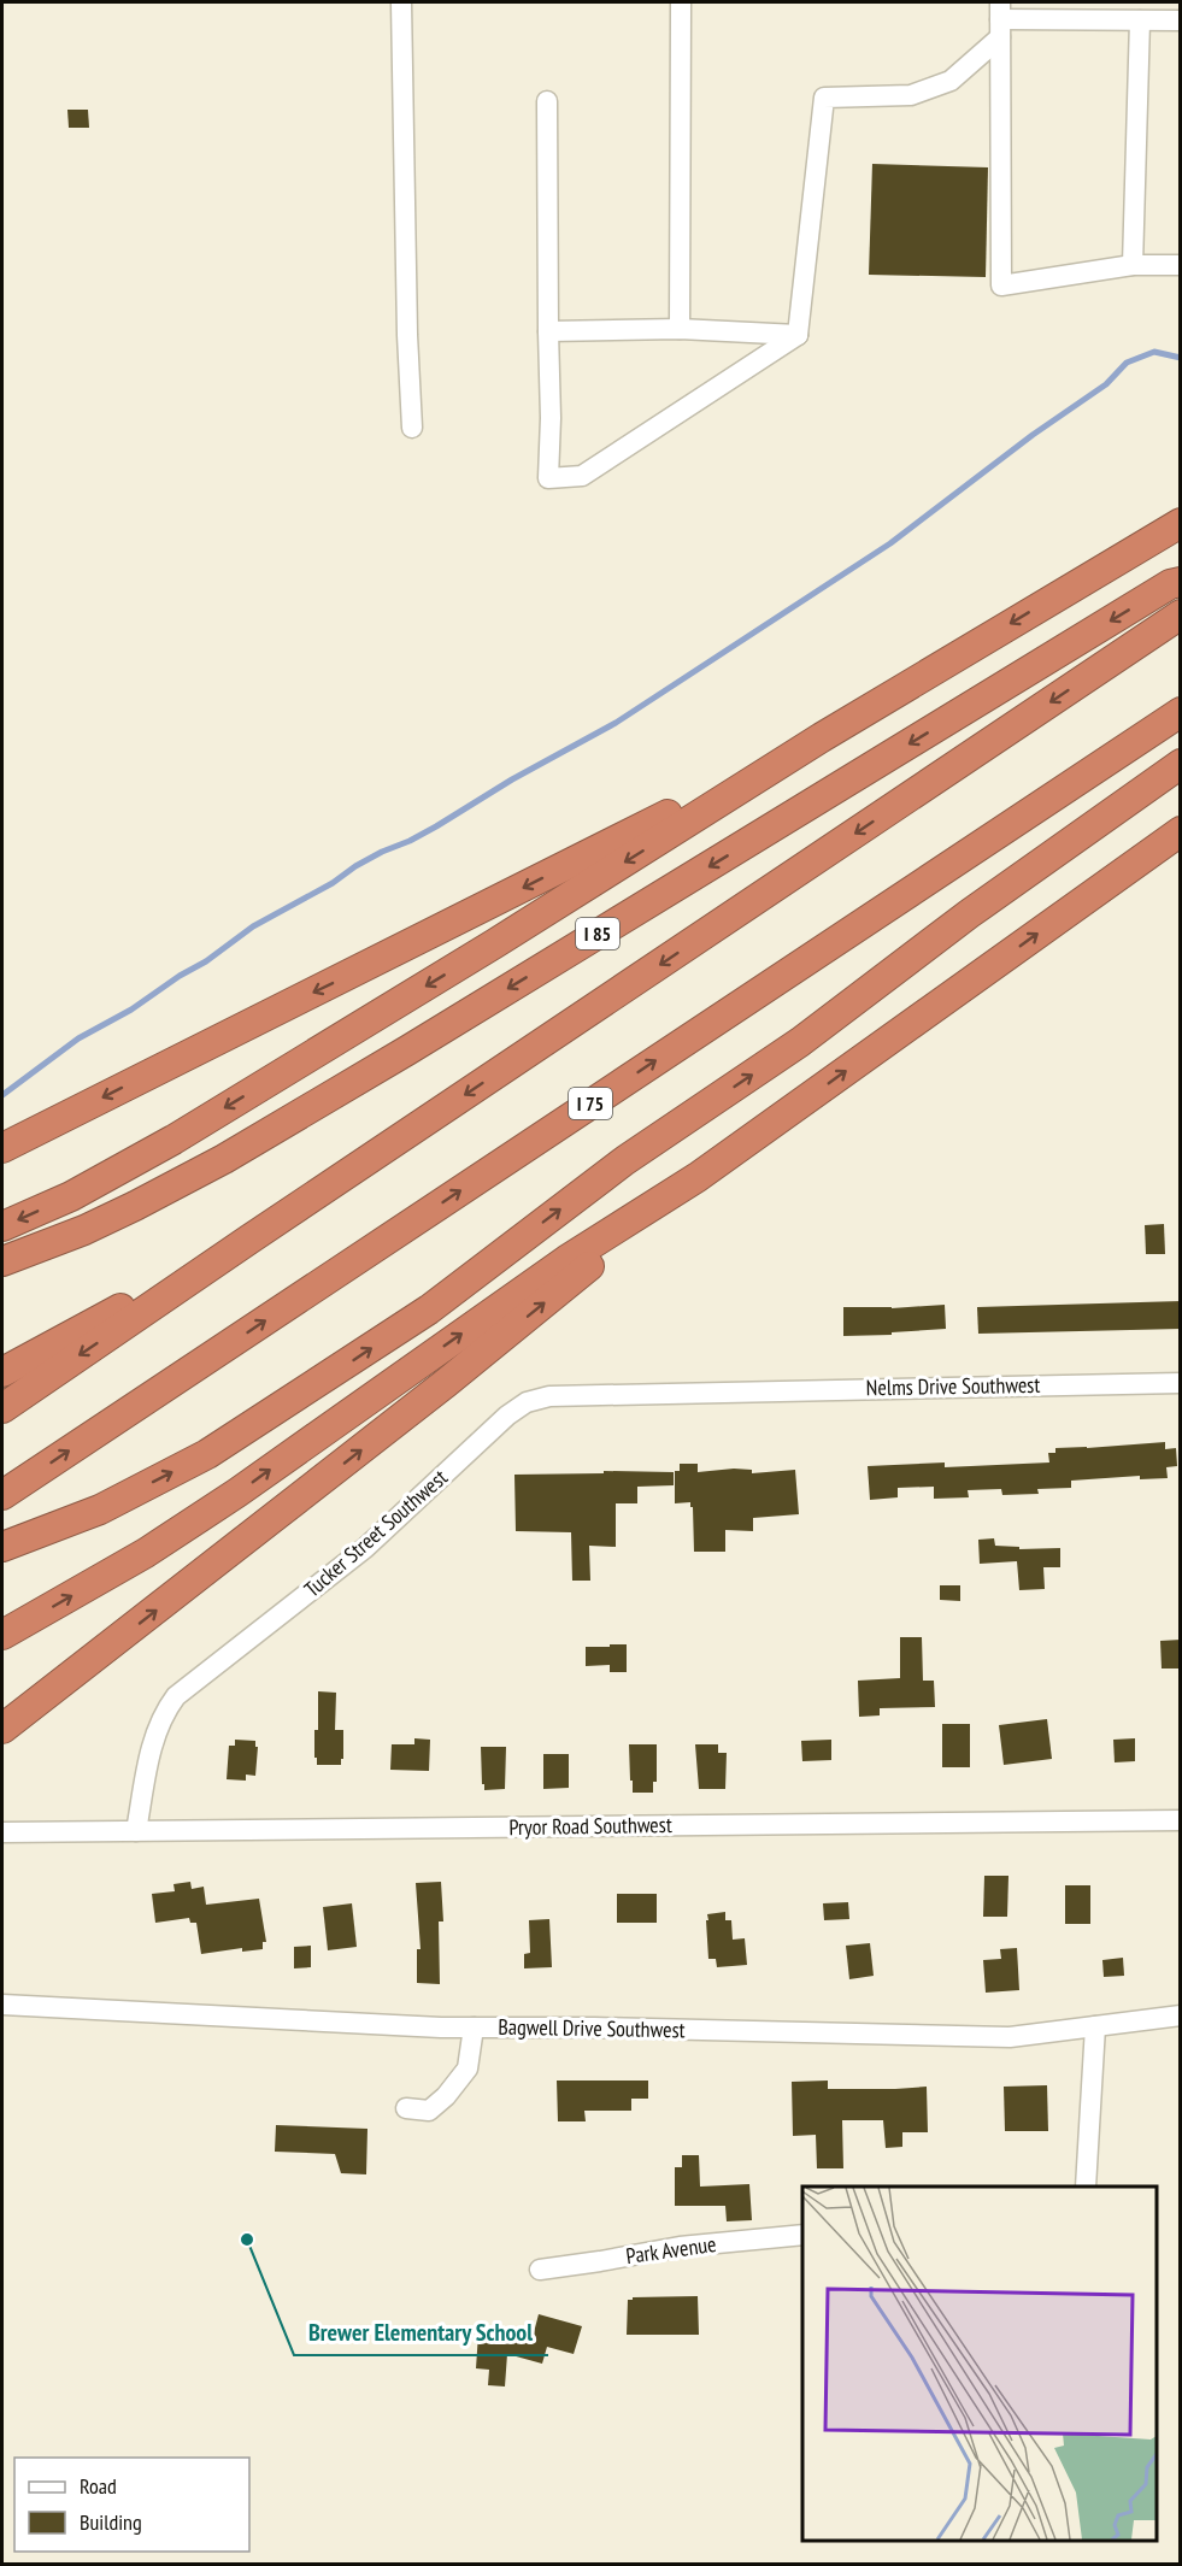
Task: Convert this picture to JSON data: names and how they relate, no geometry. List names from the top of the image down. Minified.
{"streets":{"highway":["I 85","I 75"],"street":["Nelms Drive Southwest","Tucker Street Southwest","Pryor Road Southwest","Bagwell Drive Southwest","Park Avenue"]},"crossings":[["Nelms Drive Southwest","Tucker Street Southwest"],["Tucker Street Southwest","Pryor Road Southwest"]],"places":["Brewer Elementary School"],"legend":["Road","Building"]}
